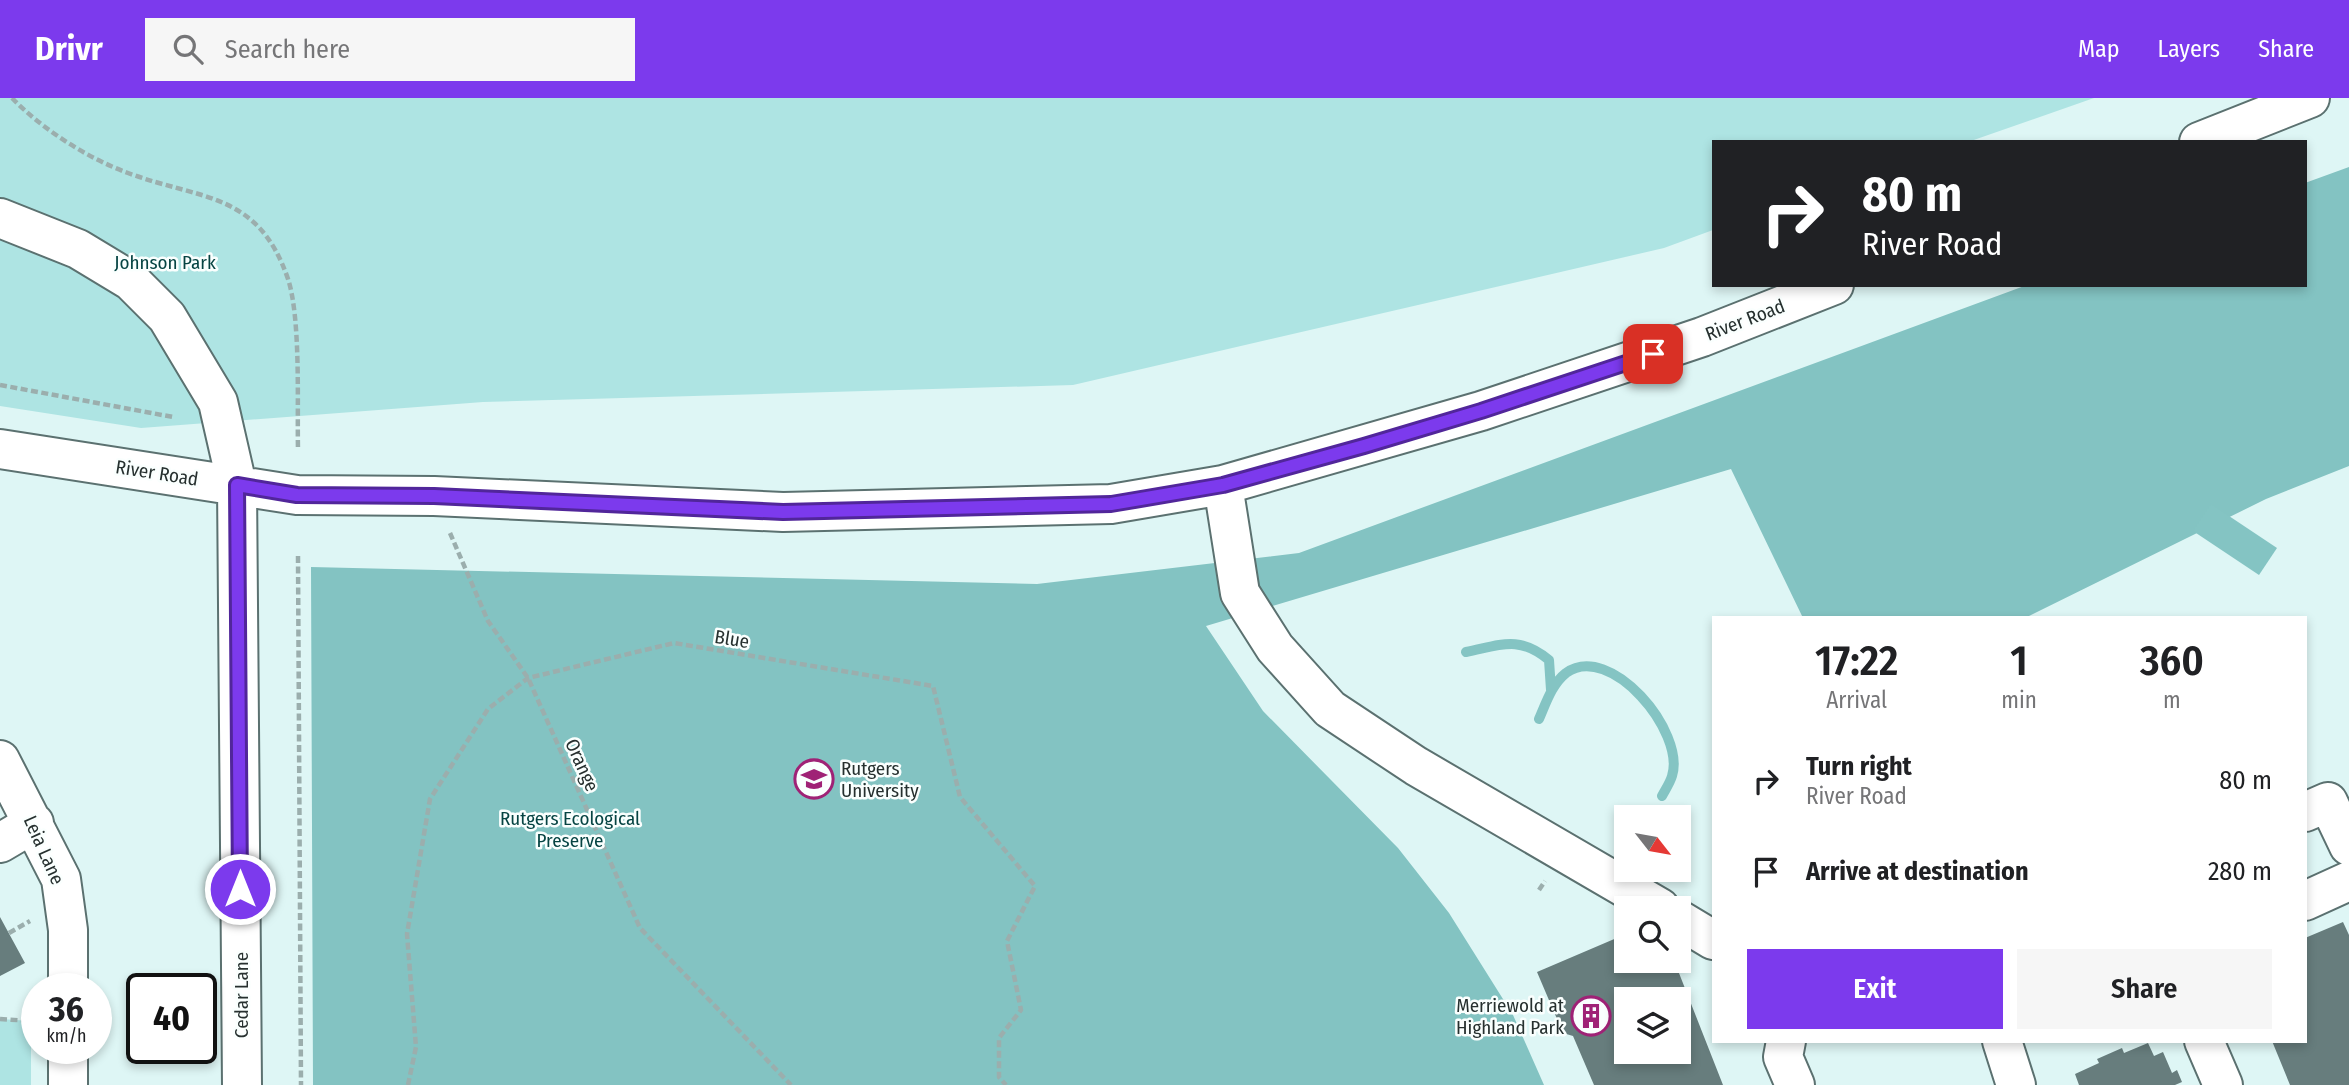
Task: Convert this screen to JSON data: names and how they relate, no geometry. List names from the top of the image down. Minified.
{"streets":{"street":["River Road","Leia Lane","Cedar Lane"],"path":["Blue","Orange"]},"crossings":[["River Road","Orange"],["River Road","Cedar Lane"],["Blue","Orange"]],"parks":["Johnson Park","Rutgers Ecological Preserve"],"places":{"school or university":["Rutgers University"],"building":["Merriewold at Highland Park"]},"north":"bottom right","page":{"header":"Drivr","search":"Search here","nav":["Map","Layers","Share"],"turn":["80 m","River Road"],"eta":["17:22","Arrival","1","min","360","m"],"list":[{"name":"Turn right","note":"River Road","value":"80 m"},{"name":"Arrive at destination","value":"280 m"}],"buttons":["Exit","Share"],"speed":"36 km/h","limit":"40"}}
